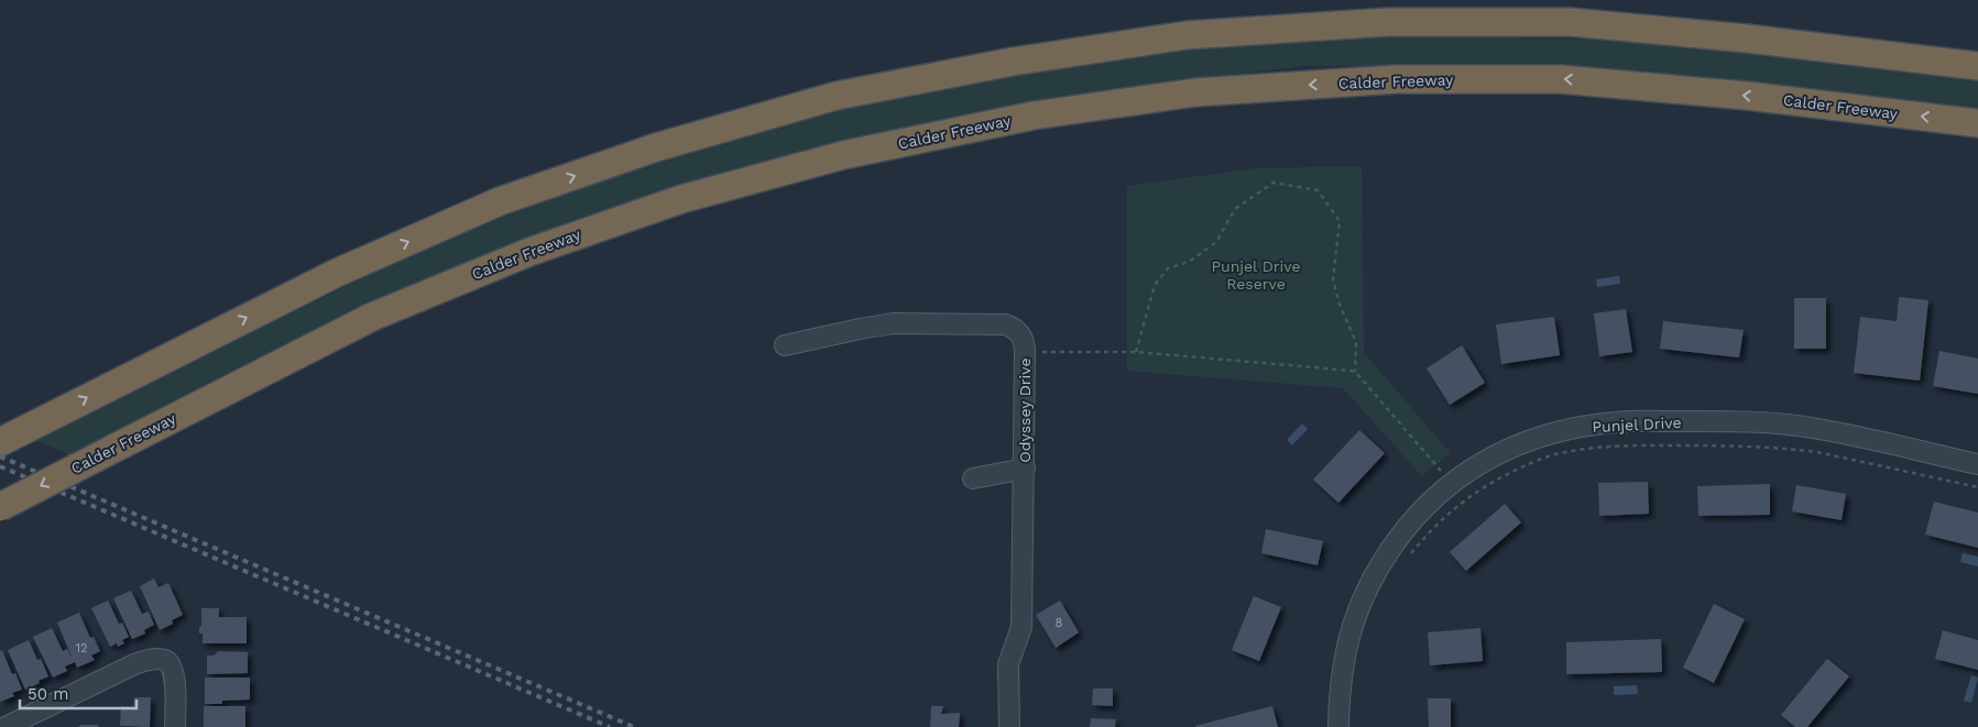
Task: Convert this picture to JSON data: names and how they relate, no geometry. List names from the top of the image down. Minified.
{"streets":{"highway":["Calder Freeway"],"street":["Odyssey Drive","Punjel Drive"]},"parks":["Punjel Drive Reserve"],"house_numbers":["8","12"],"scale_bar":"50 m"}
